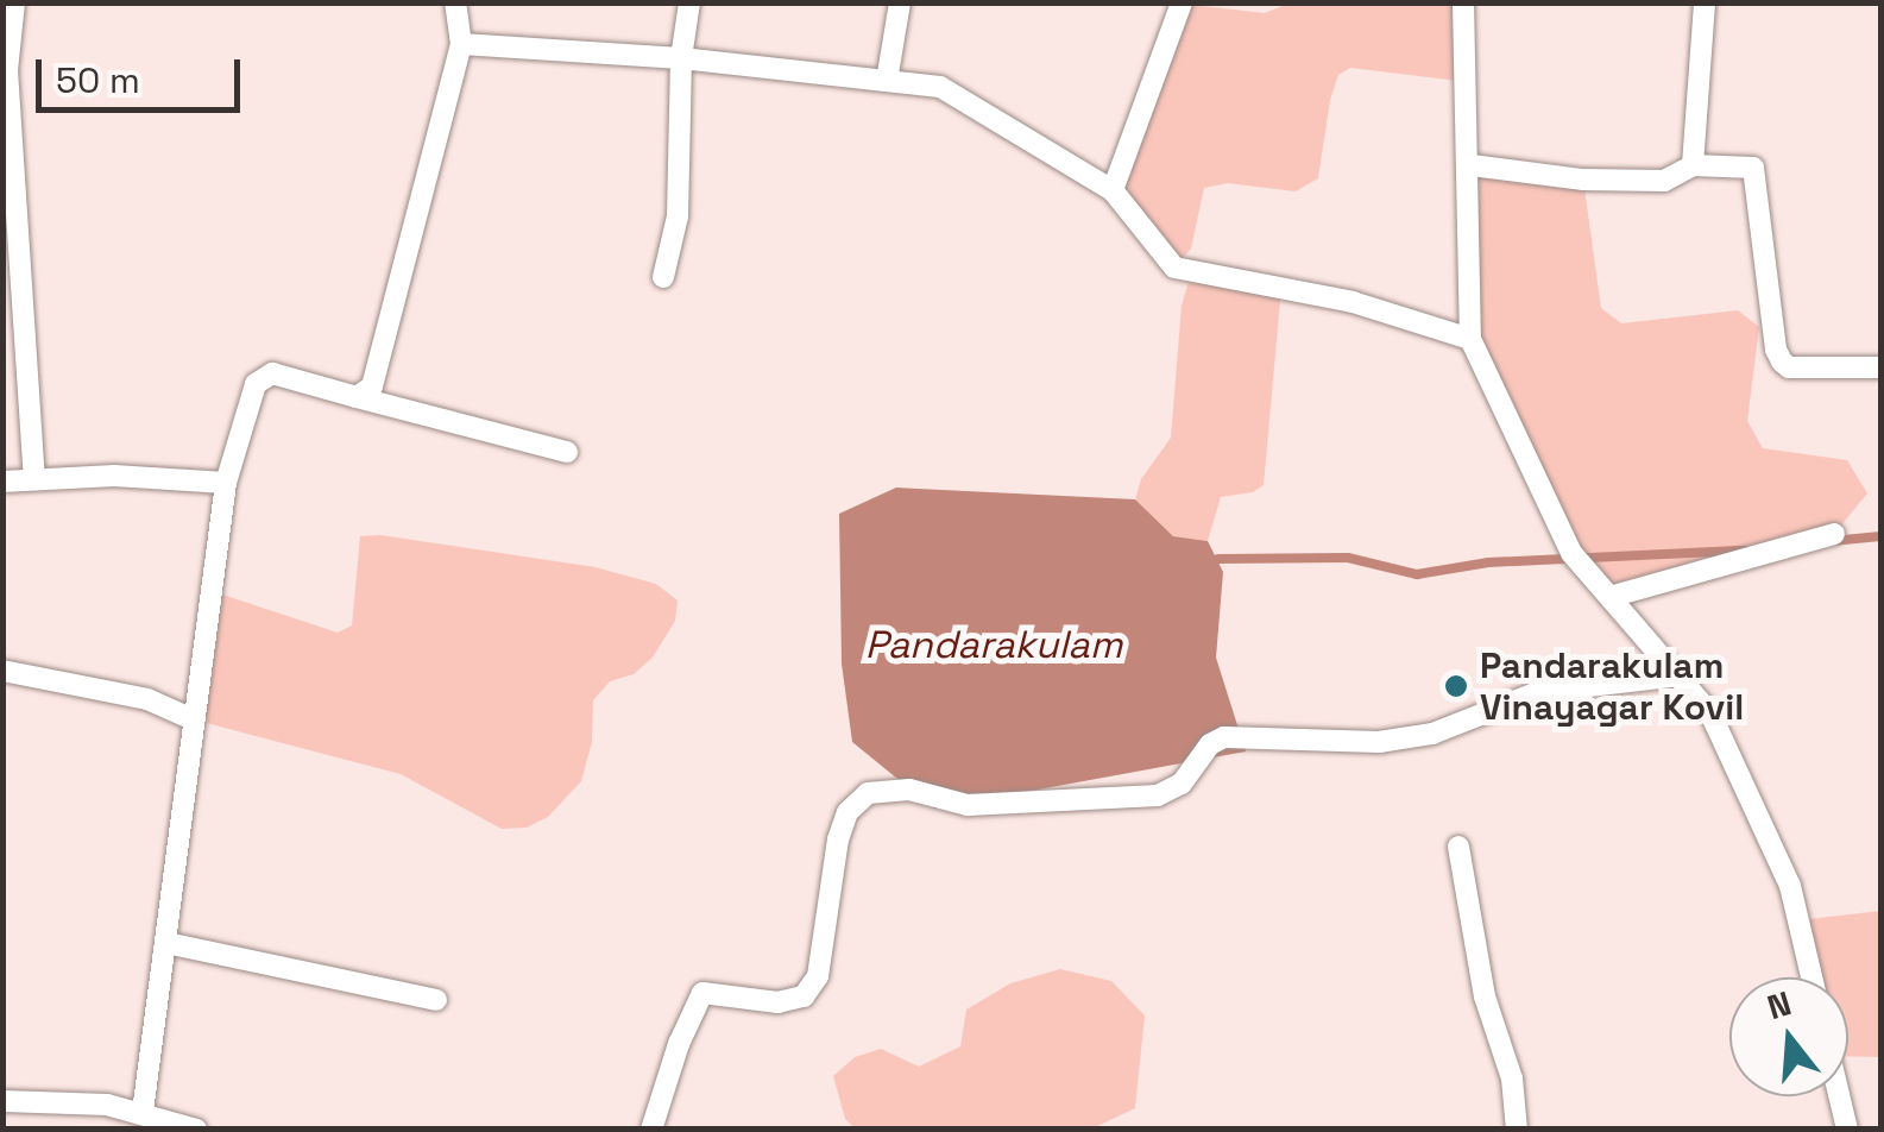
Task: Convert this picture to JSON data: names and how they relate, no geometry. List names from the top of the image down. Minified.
{"water":["Pandarakulam"],"places":["Pandarakulam Vinayagar Kovil"],"scale_bar":"50 m","north":"top"}
